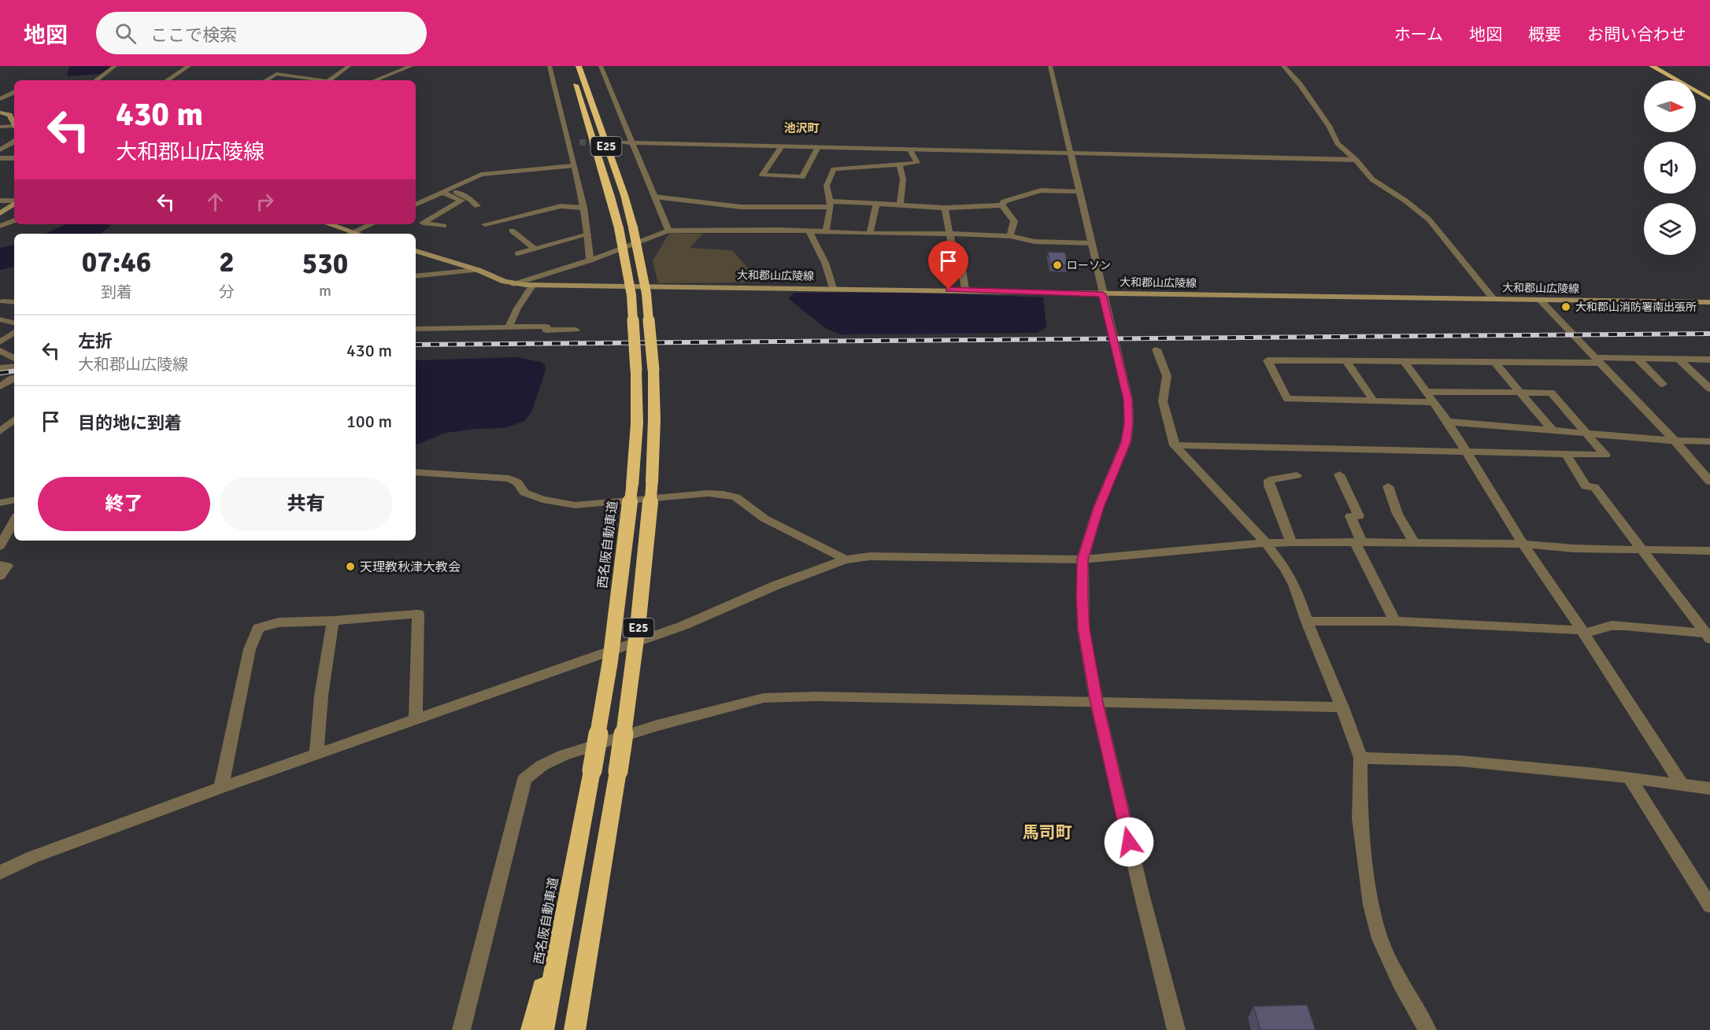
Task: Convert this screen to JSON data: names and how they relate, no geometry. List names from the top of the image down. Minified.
{"streets":{"highway":["E25","西名阪自動車道"],"main road":["大和郡山広陵線"]},"districts":["池沢町","馬司町"],"places":["ローソン","大和郡山消防署南出張所","天理教秋津大教会"],"north":"right","page":{"header":"地図","search":"ここで検索","nav":["ホーム","地図","概要","お問い合わせ"],"turn":["430 m","大和郡山広陵線"],"eta":["07:46","到着","2","分","530","m"],"list":[{"name":"左折","note":"大和郡山広陵線","value":"430 m"},{"name":"目的地に到着","value":"100 m"}],"buttons":["終了","共有"]}}
